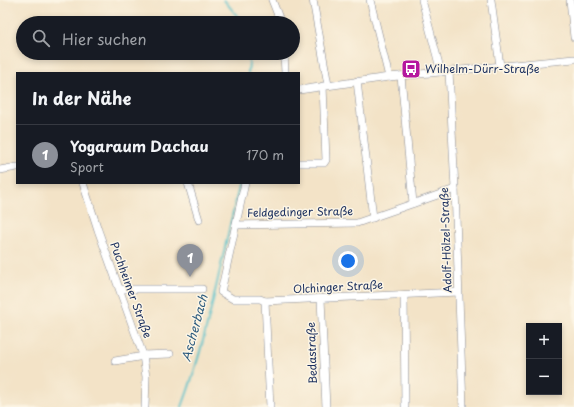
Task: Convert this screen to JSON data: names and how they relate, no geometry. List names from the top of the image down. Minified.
{"streets":{"street":["Feldgedinger Straße","Adolf-Hölzel-Straße","Olchinger Straße","Puchheimer Straße","Bedastraße"]},"crossings":[["Feldgedinger Straße","Adolf-Hölzel-Straße"],["Feldgedinger Straße","Olchinger Straße"],["Adolf-Hölzel-Straße","Olchinger Straße"],["Olchinger Straße","Bedastraße"]],"water":["Ascherbach"],"places":{"bus stop":["Wilhelm-Dürr-Straße"]},"page":{"search":"Hier suchen","heading":"In der Nähe","list":[{"mark":"1","name":"Yogaraum Dachau","note":"Sport","value":"170 m"}],"pins":"1","map_buttons":["+","−"]}}
